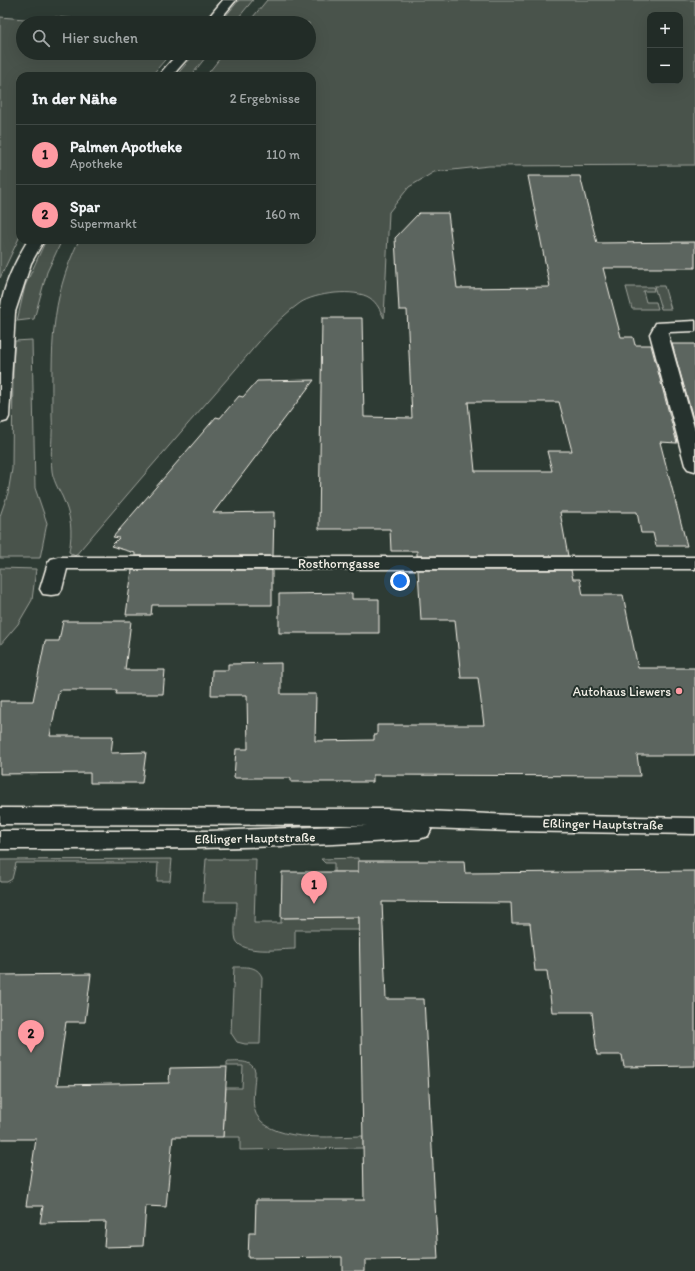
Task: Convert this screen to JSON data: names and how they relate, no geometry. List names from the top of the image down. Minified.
{"streets":{"street":["Rosthorngasse","Eßlinger Hauptstraße"]},"places":["Autohaus Liewers"],"page":{"map_buttons":["+","−"],"search":"Hier suchen","heading":["In der Nähe","2 Ergebnisse"],"list":[{"mark":"1","name":"Palmen Apotheke","note":"Apotheke","value":"110 m"},{"mark":"2","name":"Spar","note":"Supermarkt","value":"160 m"}],"pins":["1","2"]}}
